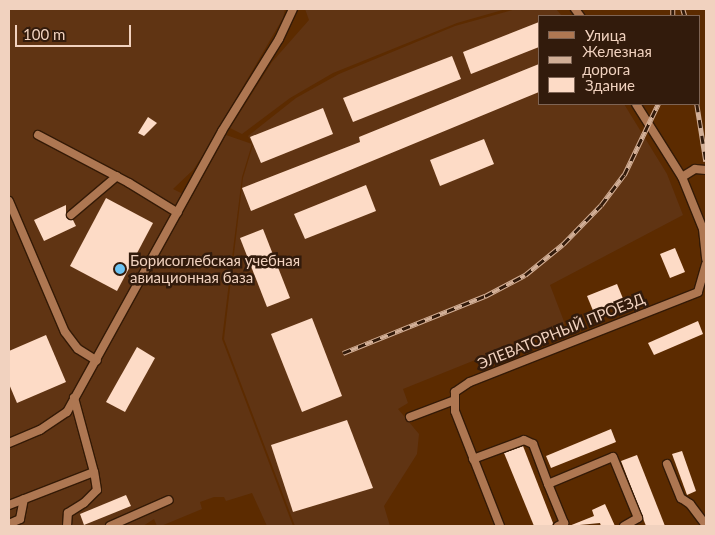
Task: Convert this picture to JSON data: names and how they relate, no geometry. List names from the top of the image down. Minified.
{"streets":{"street":["ЭЛЕВАТОРНЫЙ ПРОЕЗД"]},"places":["Борисоглебская учебная авиационная база"],"legend":["Улица","Железная дорога","Здание"],"scale_bar":"100 m"}
